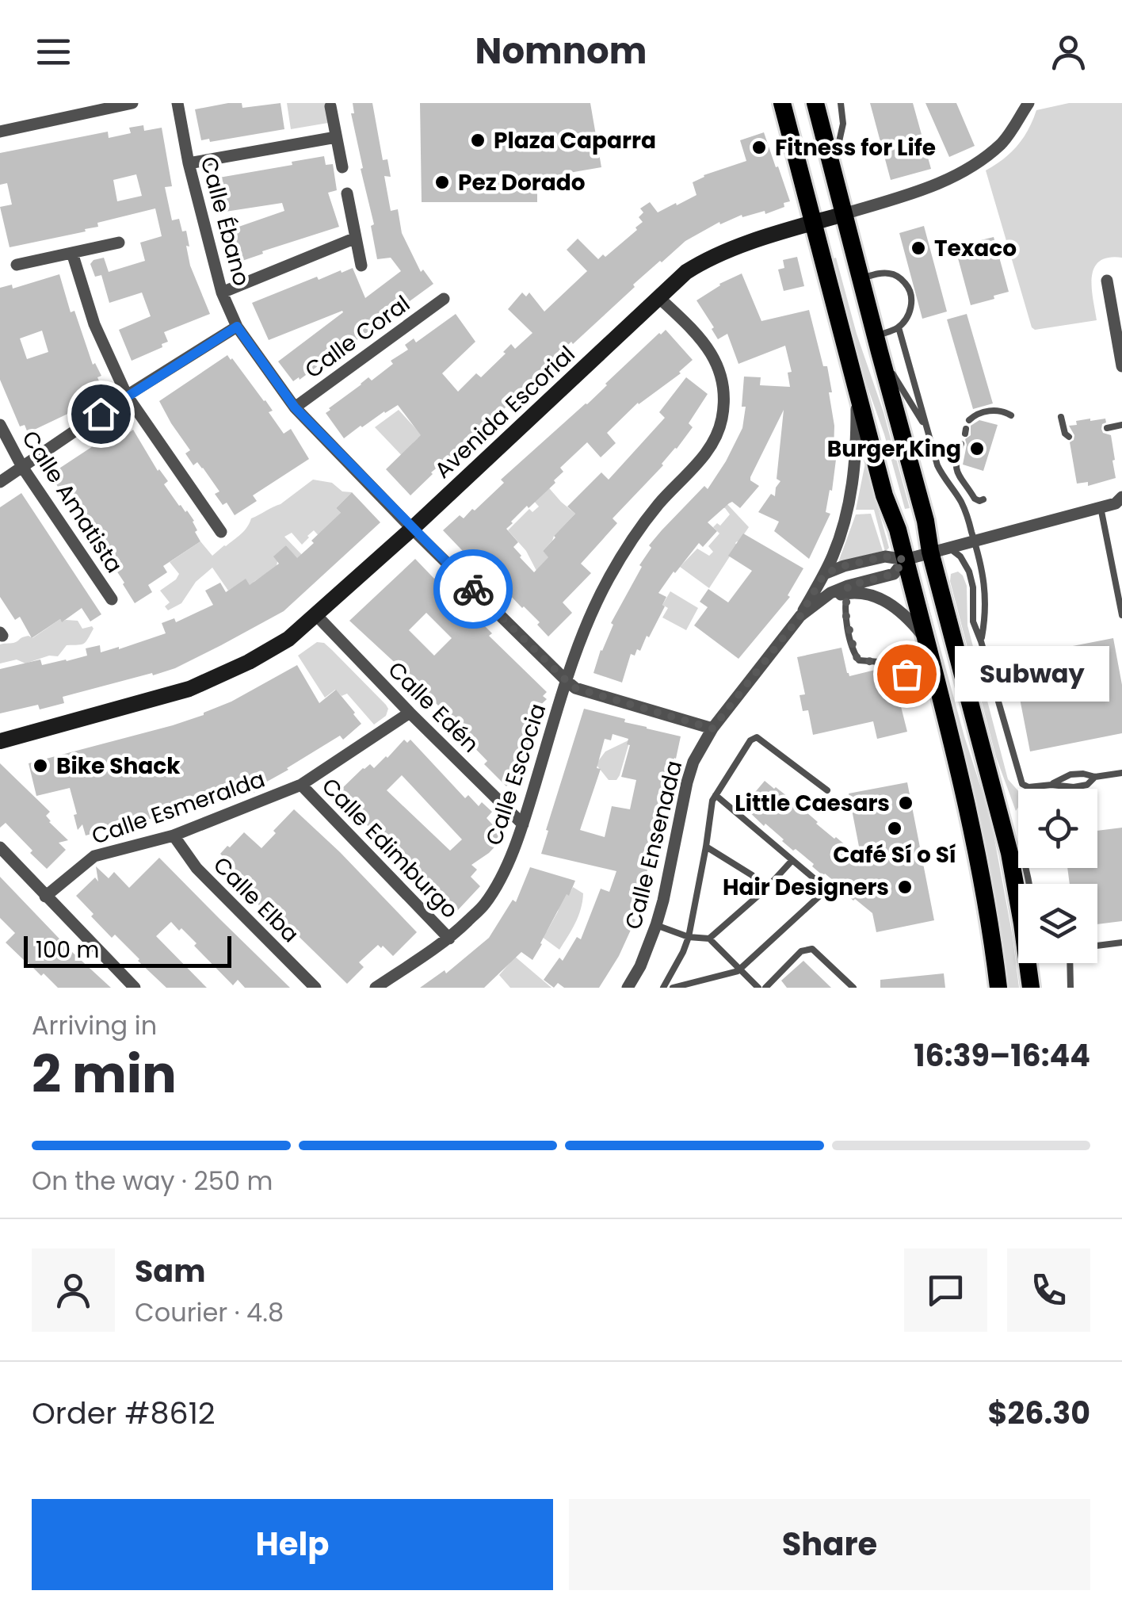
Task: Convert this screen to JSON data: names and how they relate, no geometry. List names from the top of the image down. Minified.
{"streets":{"street":["Calle Ébano","Calle Coral","Avenida Escorial","Calle Amatista","Calle Edén","Calle Escocia","Calle Esmeralda","Calle Ensenada","Calle Edimburgo","Calle Elba"]},"crossings":[["Calle Ébano","Calle Coral"],["Calle Ébano","Avenida Escorial"],["Calle Ébano","Calle Escocia"],["Calle Ébano","Calle Ensenada"],["Avenida Escorial","Calle Edén"],["Avenida Escorial","Calle Escocia"],["Calle Edén","Calle Escocia"],["Calle Edén","Calle Esmeralda"],["Calle Escocia","Calle Edimburgo"],["Calle Esmeralda","Calle Edimburgo"],["Calle Esmeralda","Calle Elba"]],"places":["Plaza Caparra","Fitness for Life","Pez Dorado","Texaco","Burger King","Subway","Bike Shack","Little Caesars","Café Sí o Sí","Hair Designers"],"scale_bar":"100 m","page":{"header":"Nomnom","bubble":"Subway","scale":"100 m","heading":["2 min","Arriving in","16:39–16:44"],"panel":["Sam","Courier · 4.8","Order #8612","$26.30"],"bar":"On the way · 250 m","buttons":["Help","Share"]}}
